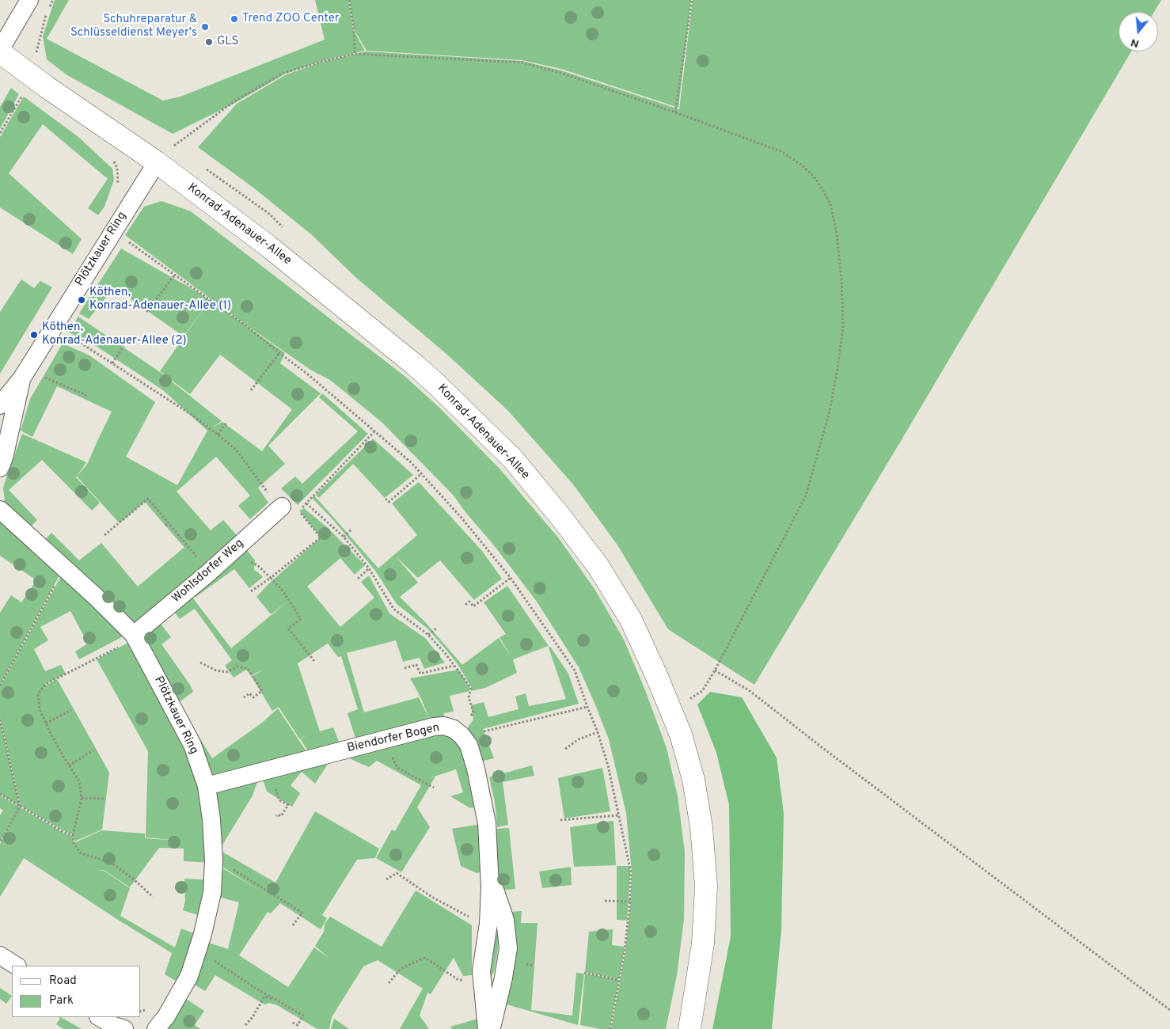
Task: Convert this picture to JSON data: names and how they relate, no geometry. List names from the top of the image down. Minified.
{"streets":{"main road":["Konrad-Adenauer-Allee"],"street":["Plötzkauer Ring","Wohlsdorfer Weg","Biendorfer Bogen"]},"crossings":[["Konrad-Adenauer-Allee","Plötzkauer Ring"],["Plötzkauer Ring","Wohlsdorfer Weg"],["Plötzkauer Ring","Biendorfer Bogen"]],"places":["Trend ZOO Center","Schuhreparatur & Schlüsseldienst Meyer's","GLS","Köthen, Konrad-Adenauer-Allee (1)","Köthen, Konrad-Adenauer-Allee (2)"],"legend":["Road","Park"],"north":"bottom"}
